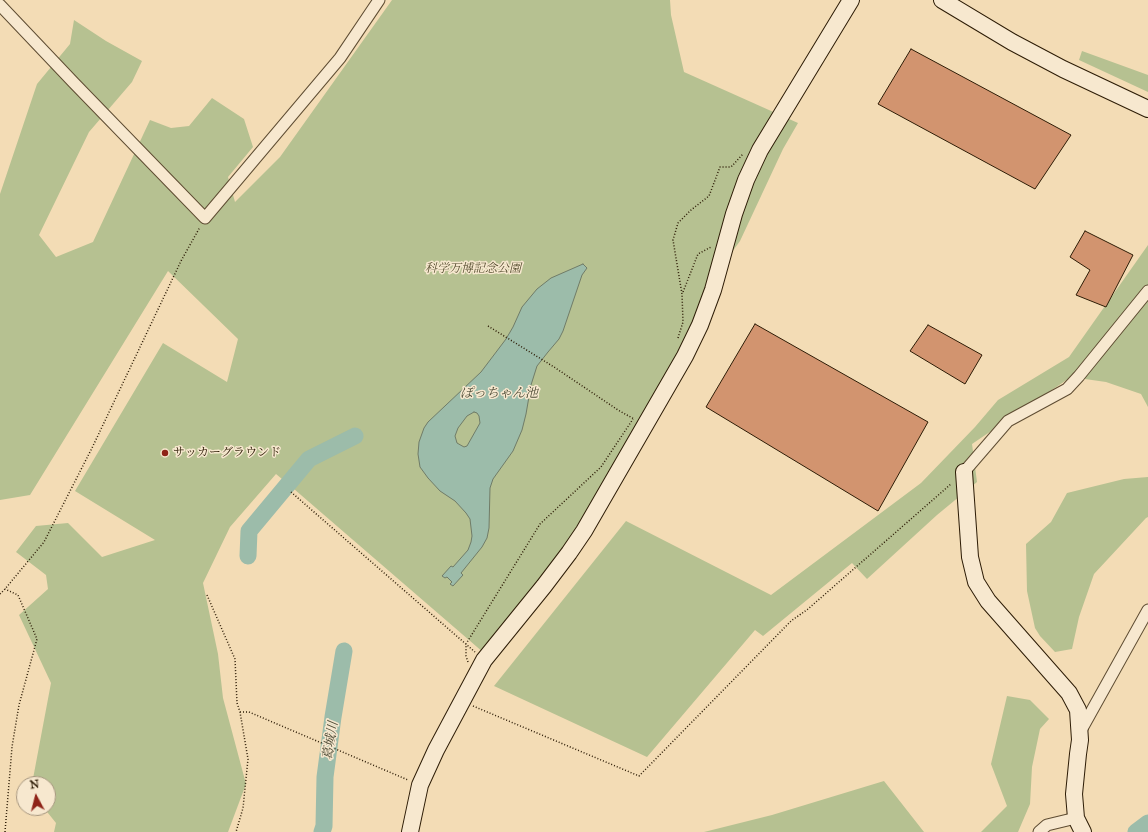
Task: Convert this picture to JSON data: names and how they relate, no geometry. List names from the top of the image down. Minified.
{"water":["ぽっちゃん池","葛城川"],"parks":["科学万博記念公園"],"places":["サッカーグラウンド"],"north":"top"}
